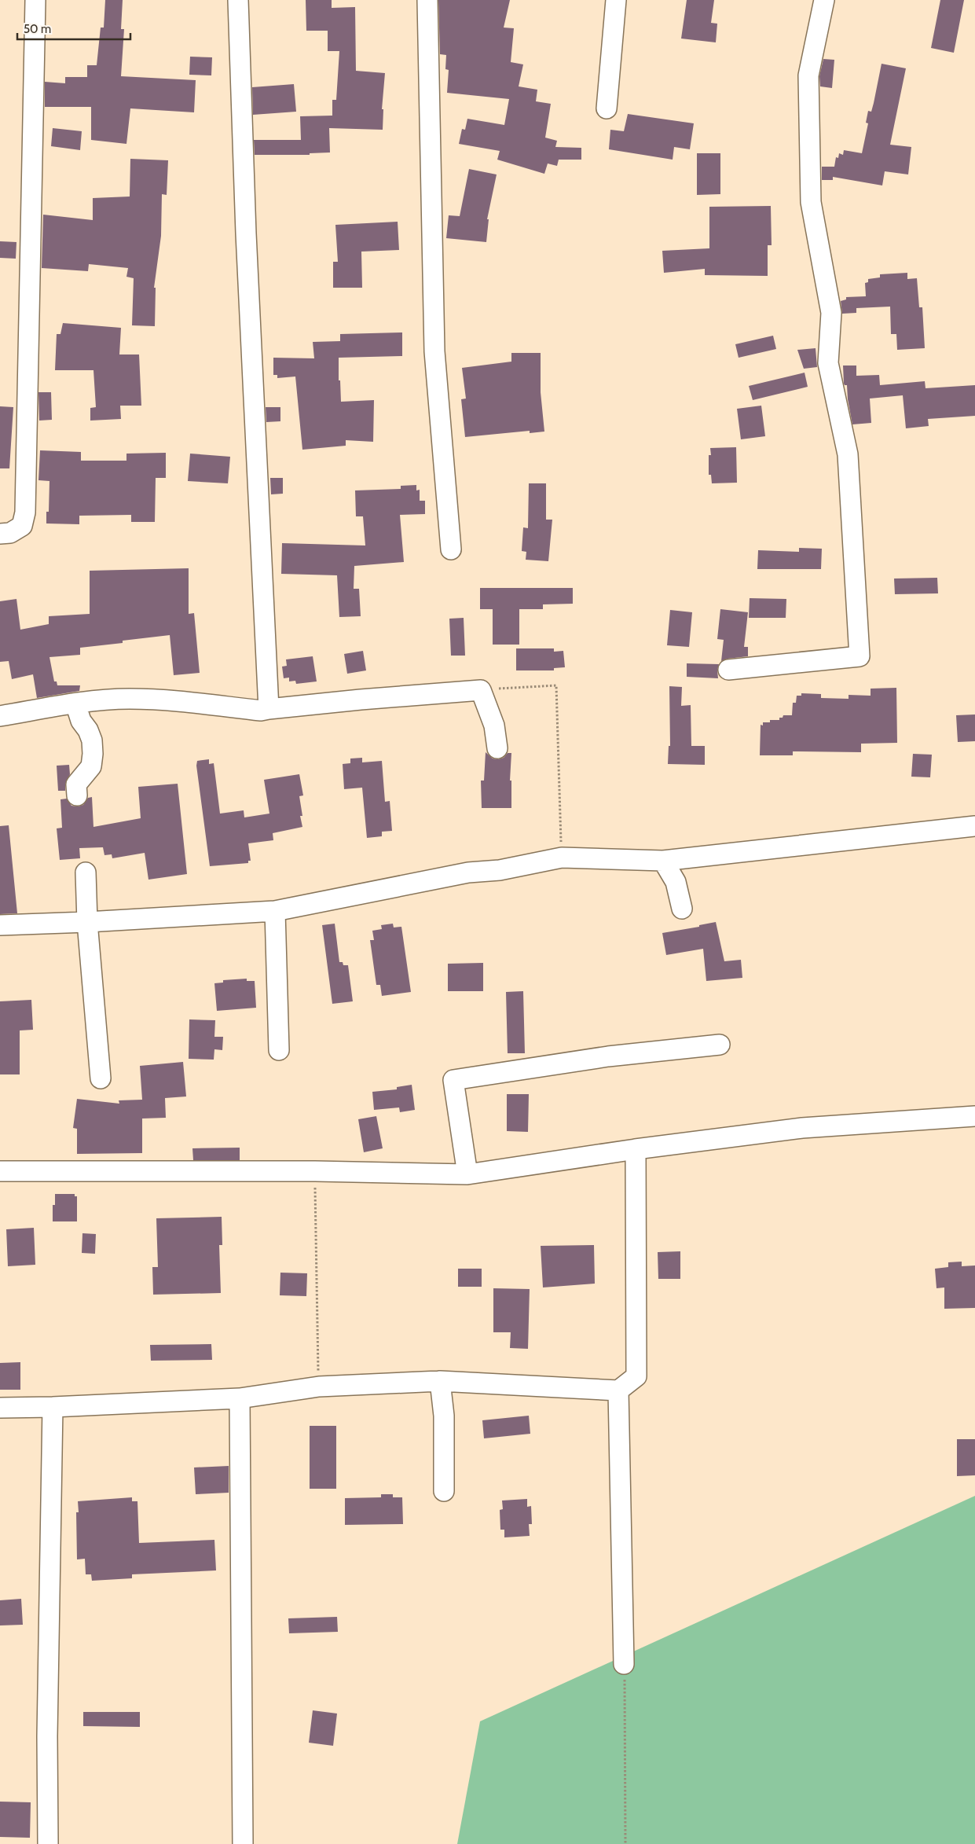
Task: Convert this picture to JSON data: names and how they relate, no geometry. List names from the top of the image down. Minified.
{"scale_bar":"50 m"}
